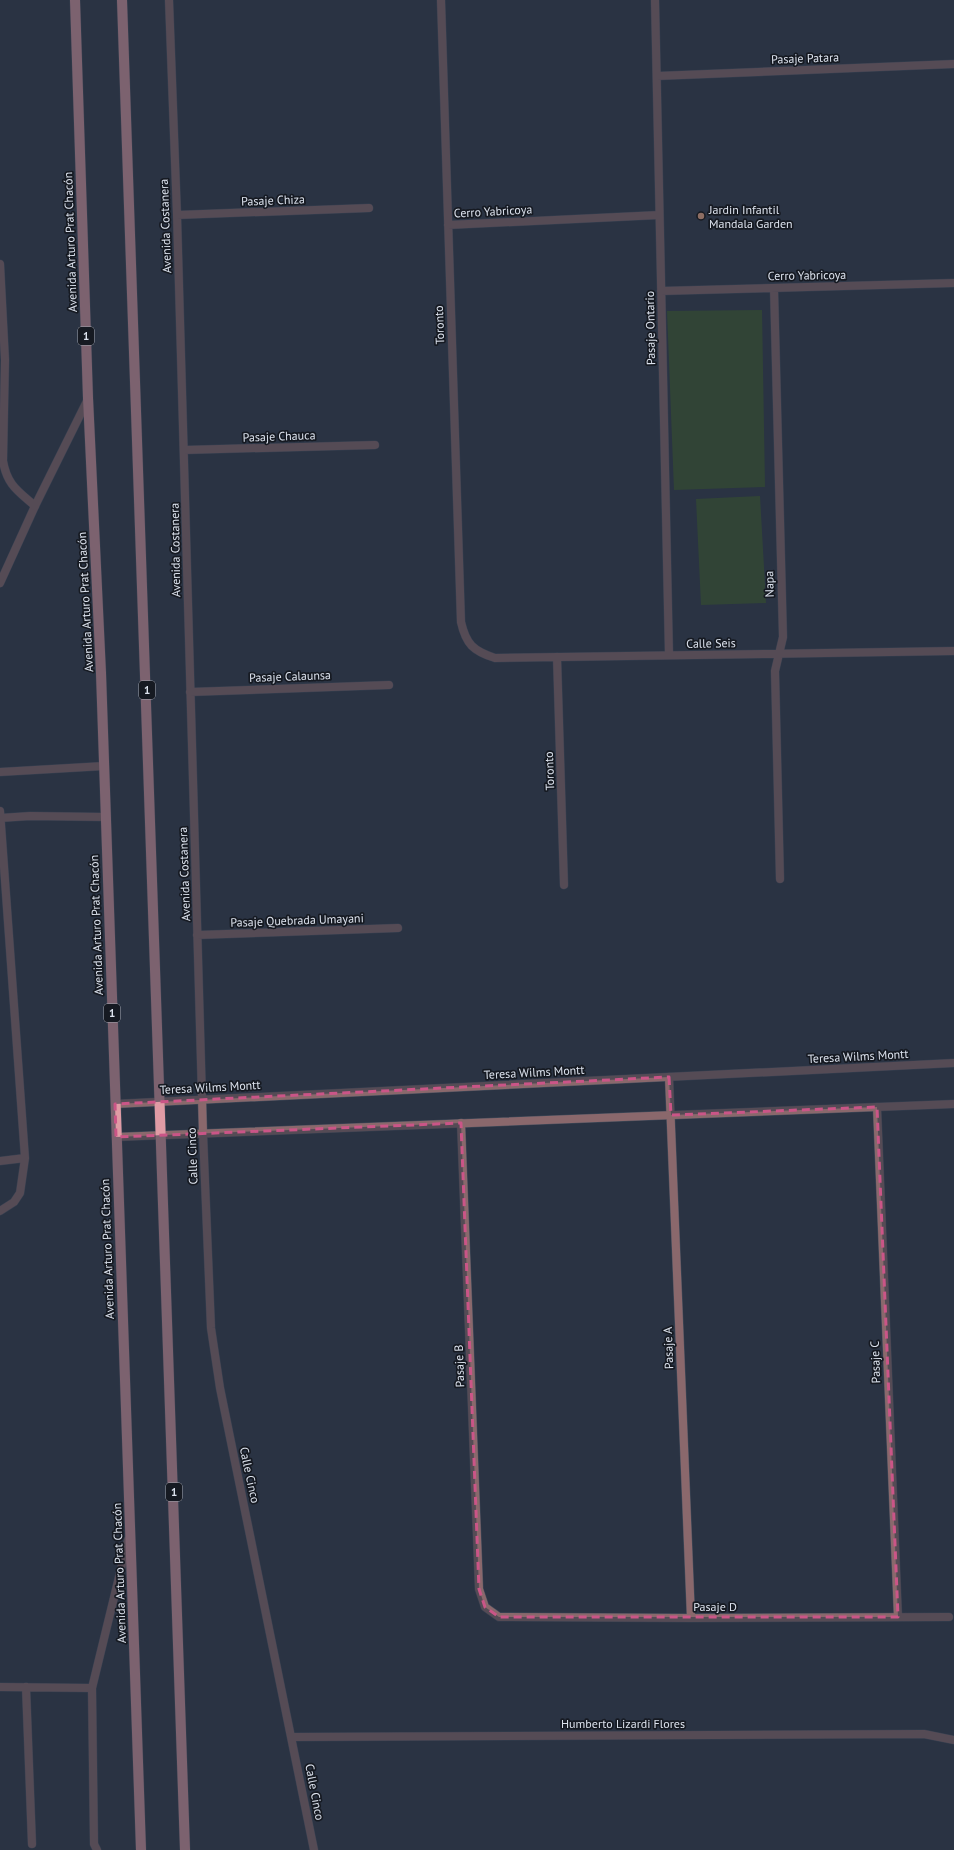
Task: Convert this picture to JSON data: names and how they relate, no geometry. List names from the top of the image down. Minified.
{"streets":{"main road":["Avenida Arturo Prat Chacón","1"],"street":["Pasaje Patara","Pasaje Chiza","Cerro Yabricoya","Avenida Costanera","Toronto","Pasaje Ontario","Pasaje Chauca","Napa","Calle Seis","Pasaje Calaunsa","Pasaje Quebrada Umayani","Teresa Wilms Montt","Calle Cinco","Pasaje A","Pasaje C","Pasaje B","Pasaje D","Humberto Lizardi Flores"]},"crossings":[["Pasaje Patara","Pasaje Ontario"],["Pasaje Chiza","Avenida Costanera"],["Cerro Yabricoya","Toronto"],["Cerro Yabricoya","Pasaje Ontario"],["Cerro Yabricoya","Napa"],["Avenida Costanera","Pasaje Chauca"],["Avenida Costanera","Pasaje Calaunsa"],["Avenida Costanera","Pasaje Quebrada Umayani"],["Avenida Costanera","Teresa Wilms Montt"],["Avenida Costanera","Calle Cinco"],["Avenida Arturo Prat Chacón","Teresa Wilms Montt"],["Toronto","Calle Seis"],["Pasaje Ontario","Calle Seis"],["1","Teresa Wilms Montt"],["Napa","Calle Seis"],["Teresa Wilms Montt","Calle Cinco"],["Teresa Wilms Montt","Pasaje A"],["Calle Cinco","Humberto Lizardi Flores"],["Pasaje A","Pasaje D"],["Pasaje C","Pasaje D"],["Pasaje B","Pasaje D"]],"places":["Jardin Infantil Mandala Garden"]}
